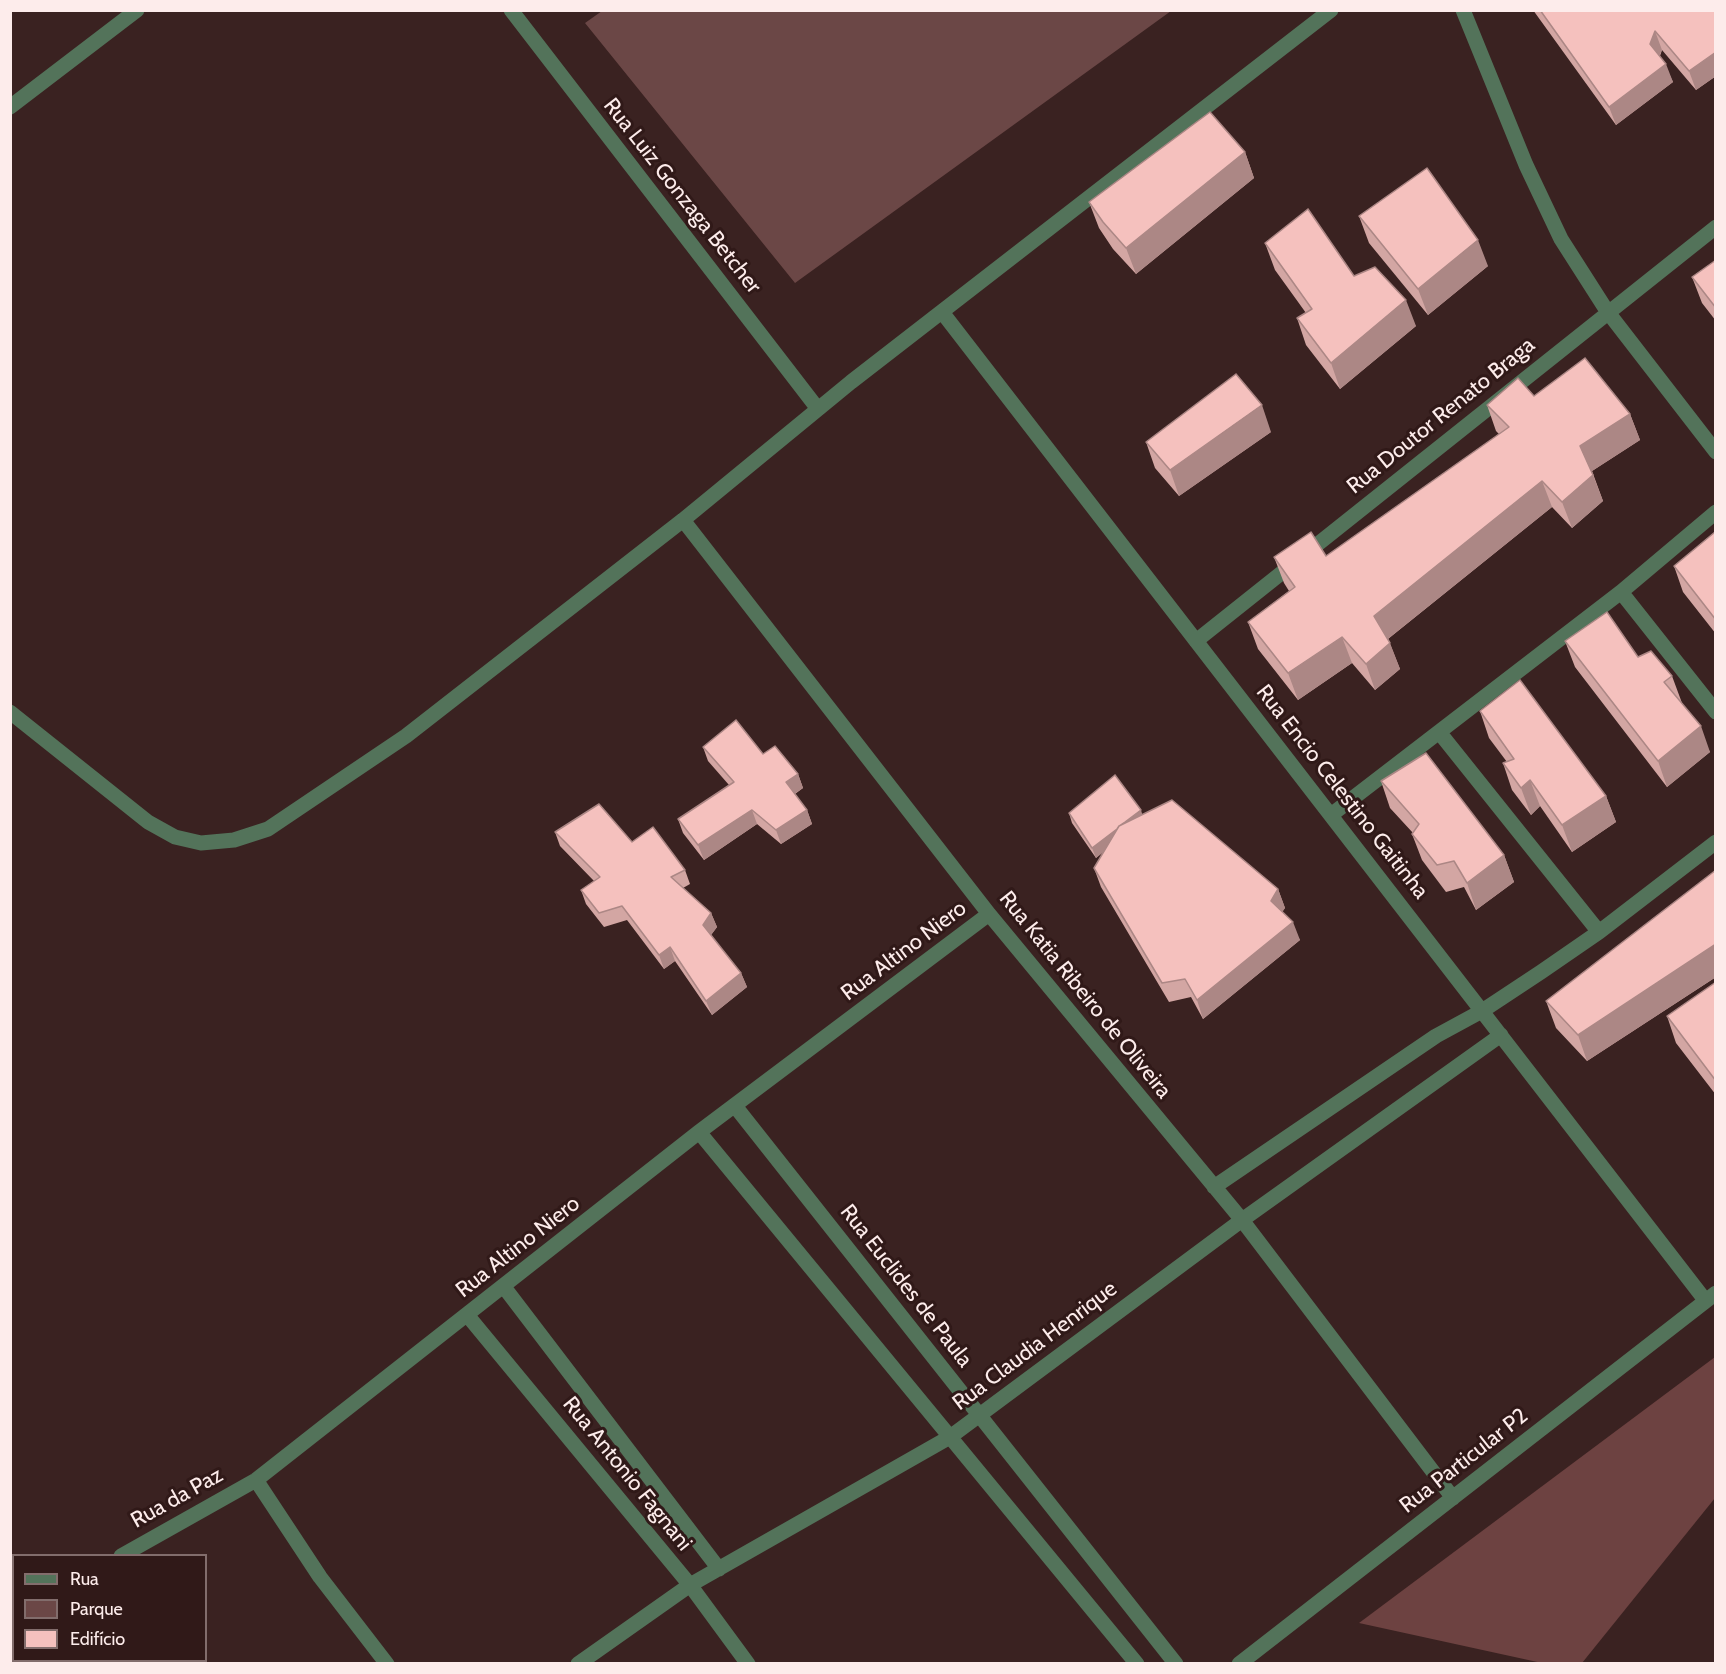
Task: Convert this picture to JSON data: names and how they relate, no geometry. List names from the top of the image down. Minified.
{"streets":{"street":["Rua Luiz Gonzaga Betcher","Rua Doutor Renato Braga","Rua Encio Celestino Gaitinha","Rua Altino Niero","Rua Katia Ribeiro de Oliveira","Rua Euclides de Paula","Rua Claudia Henrique","Rua Particular P2","Rua Antonio Fagnani","Rua da Paz"]},"crossings":[["Rua Doutor Renato Braga","Rua Encio Celestino Gaitinha"],["Rua Encio Celestino Gaitinha","Rua Claudia Henrique"],["Rua Encio Celestino Gaitinha","Rua Particular P2"],["Rua Altino Niero","Rua Katia Ribeiro de Oliveira"],["Rua Altino Niero","Rua Euclides de Paula"],["Rua Altino Niero","Rua Antonio Fagnani"],["Rua Altino Niero","Rua da Paz"],["Rua Katia Ribeiro de Oliveira","Rua Claudia Henrique"],["Rua Katia Ribeiro de Oliveira","Rua Particular P2"],["Rua Euclides de Paula","Rua Claudia Henrique"],["Rua Claudia Henrique","Rua Antonio Fagnani"]],"legend":["Rua","Parque","Edifício"]}
